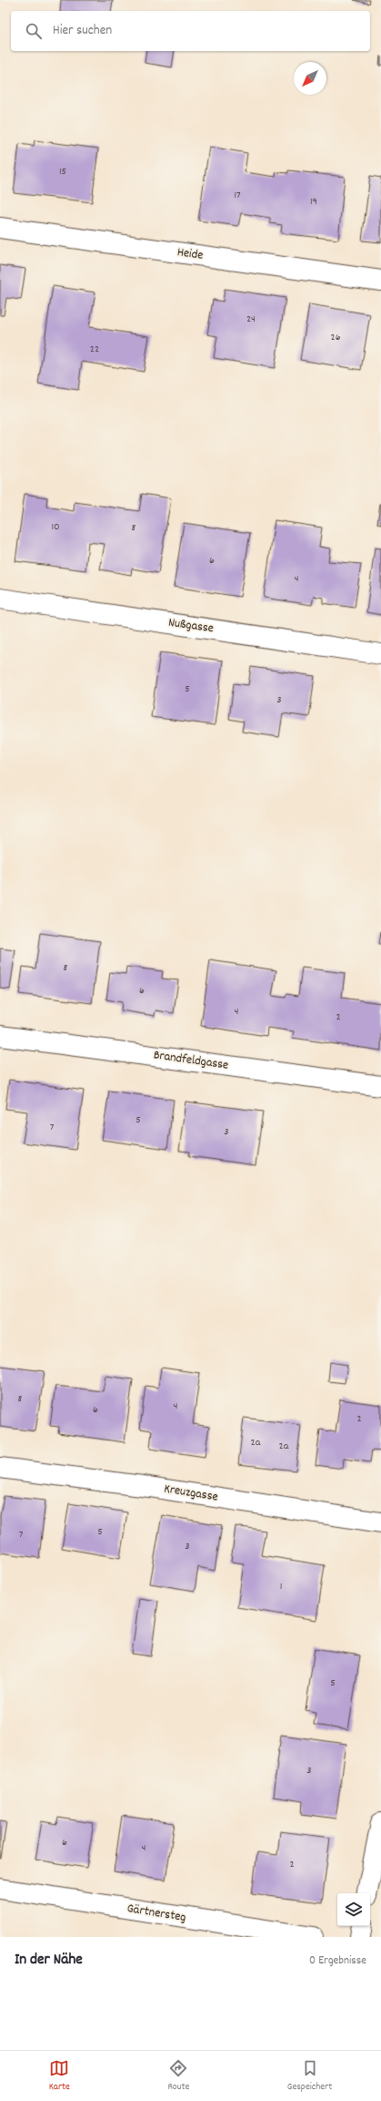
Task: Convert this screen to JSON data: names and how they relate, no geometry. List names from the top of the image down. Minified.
{"streets":{"street":["Heide","Nußgasse","Brandfeldgasse","Kreuzgasse","Gärtnersteg"]},"house_numbers":["15","17","19","24","26","22","10","8","6","4","5","3","8","6","4","2","5","7","3","8","4","6","2","2a","2a","5","7","3","1","5","3","6","4","2"],"north":"bottom left","page":{"search":"Hier suchen","heading":["In der Nähe","0 Ergebnisse"],"nav":["Karte","Route","Gespeichert"]}}
